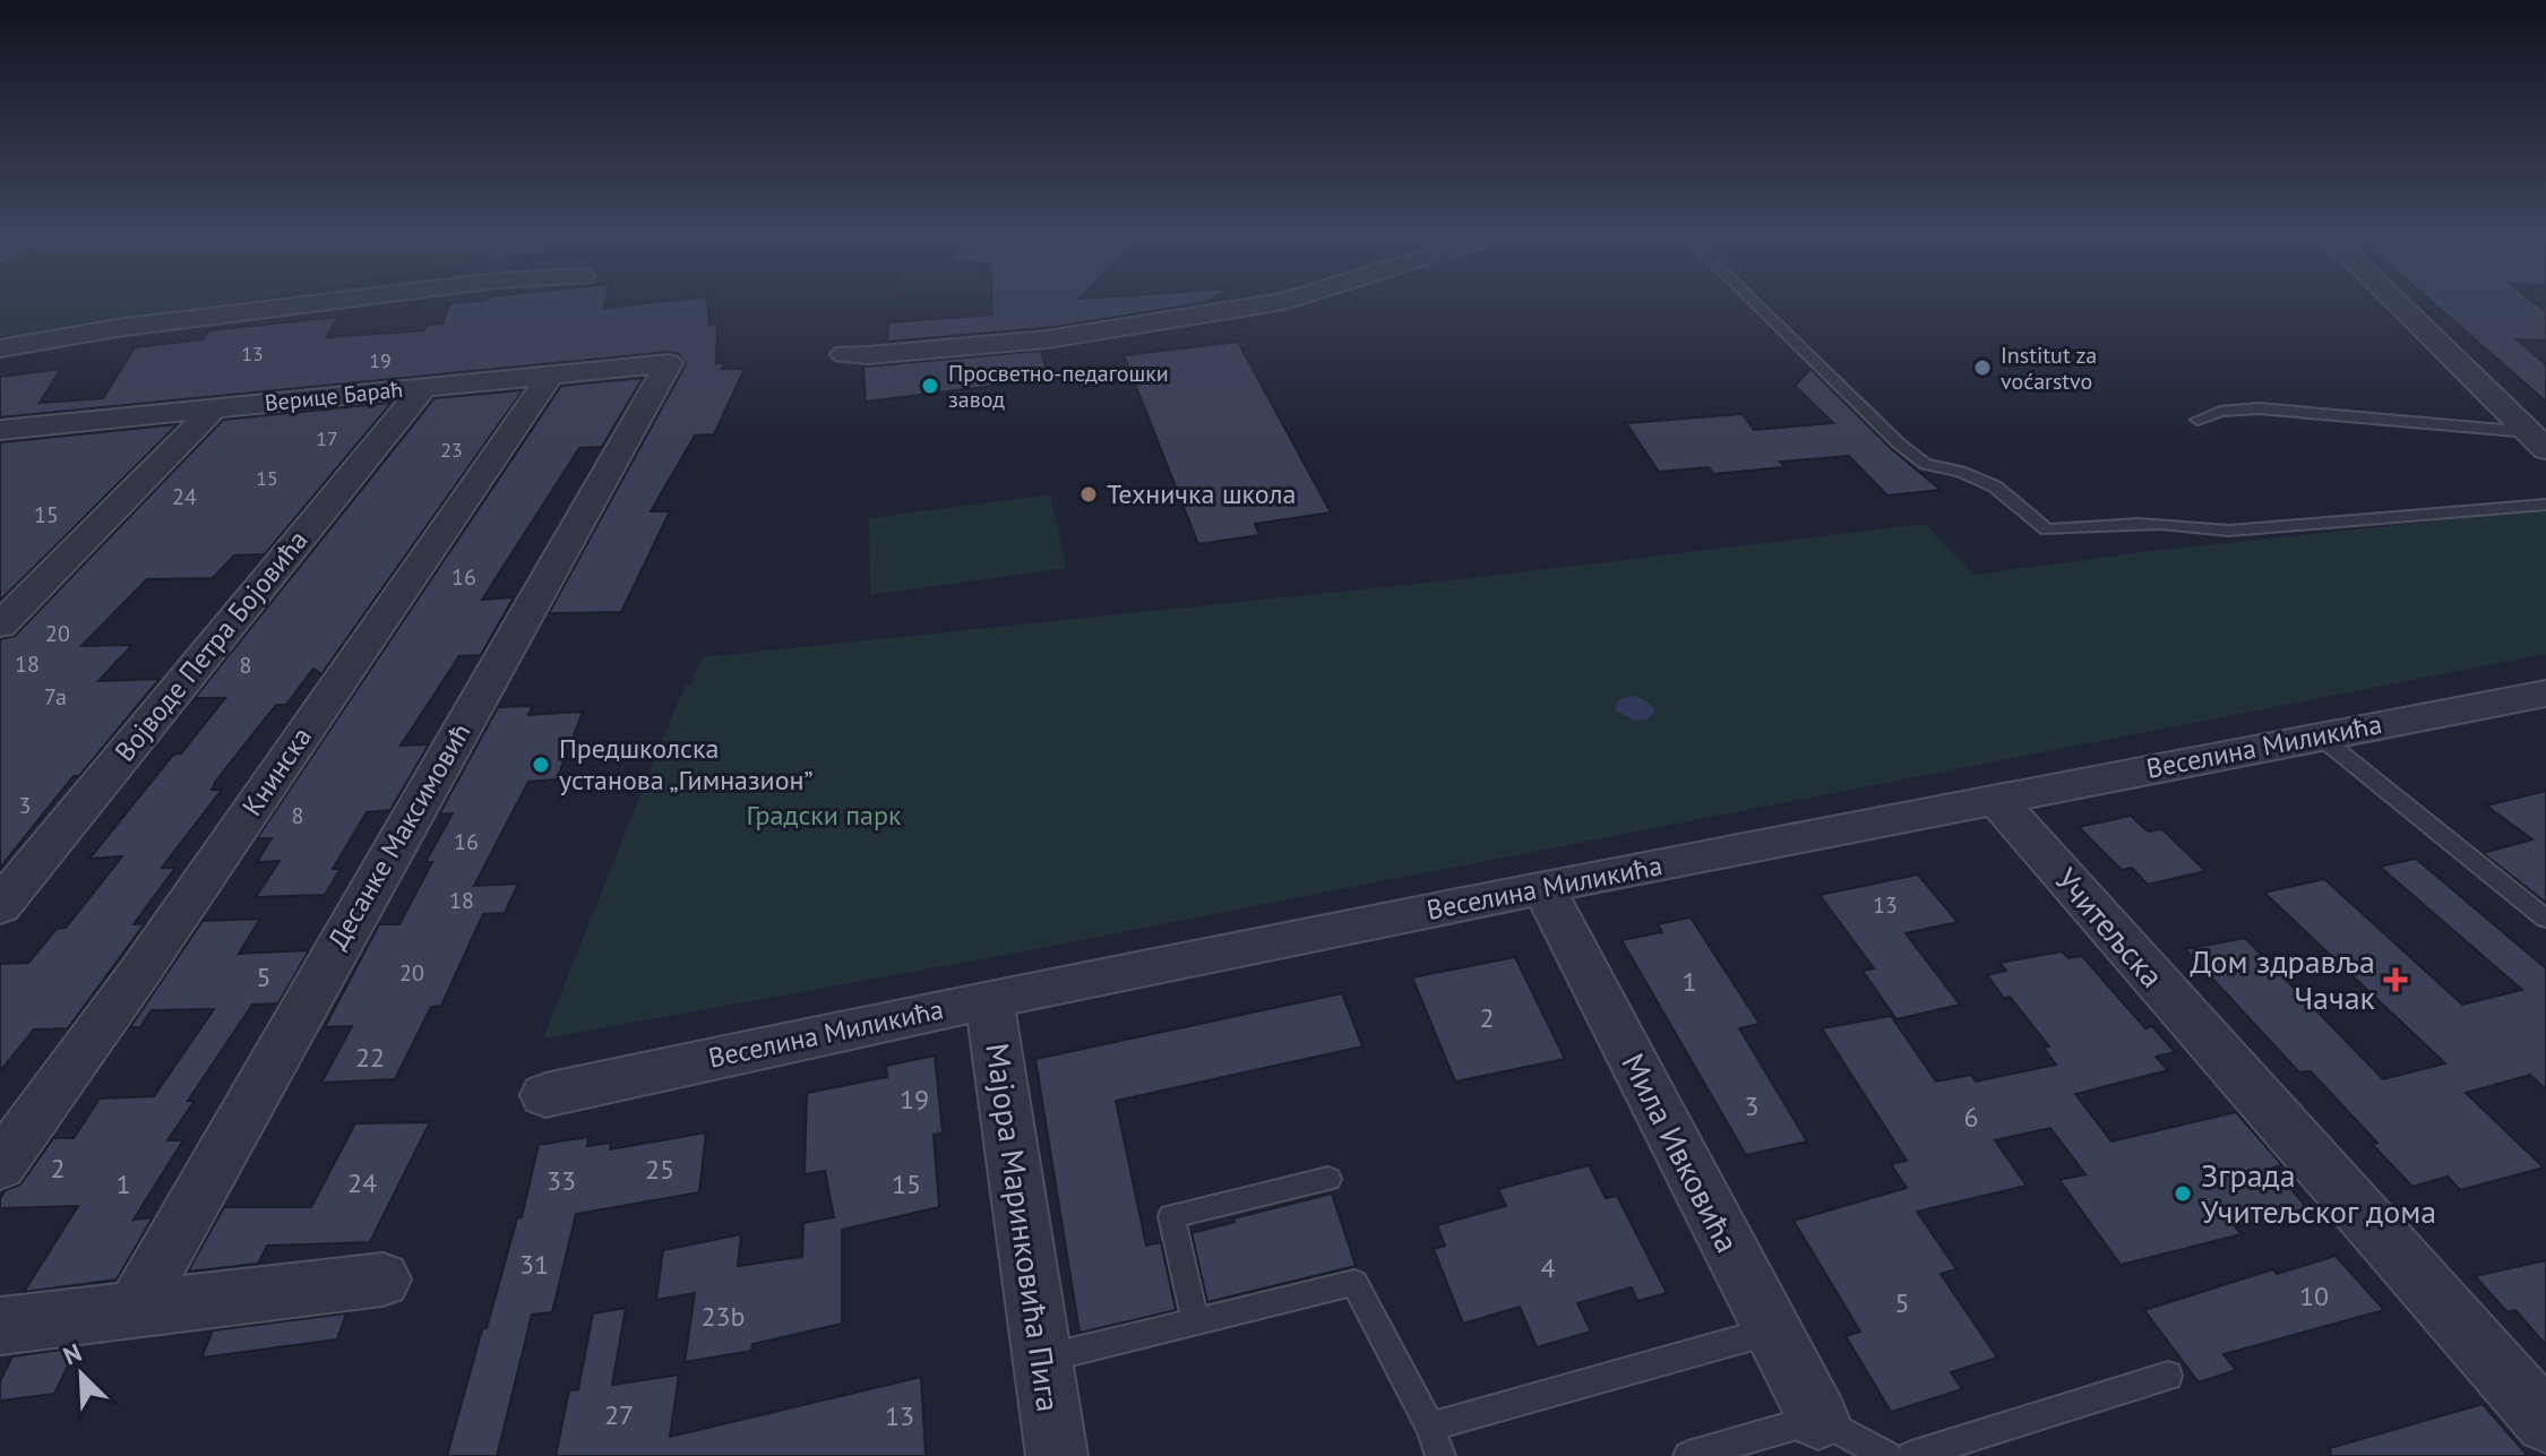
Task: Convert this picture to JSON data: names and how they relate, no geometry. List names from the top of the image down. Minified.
{"streets":{"street":["Верице Бараћ","Војводе Петра Бојовића","Веселина Миликића","Книнска","Десанке Максимовић","Учитељска","Мила Ивковића","Мајора Маринковића Пига"]},"crossings":[["Верице Бараћ","Војводе Петра Бојовића"],["Верице Бараћ","Книнска"],["Верице Бараћ","Десанке Максимовић"],["Веселина Миликића","Учитељска"],["Веселина Миликића","Мила Ивковића"],["Веселина Миликића","Мајора Маринковића Пига"]],"parks":["Градски парк"],"places":{"other":["Institut za voćarstvo","Просветно-педагошки завод","Техничка школа","Предшколска установа „Гимназион”","Зграда Учитељског дома"],"health":["Дом здравља Чачак"]},"house_numbers":["13","19","17","23","15","24","15","16","20","18","8","7a","3","8","16","18","13","20","5","1","2","22","19","3","6","2","25","33","24","1","15","31","4","10","5","23b","27","13"],"north":"top left"}
